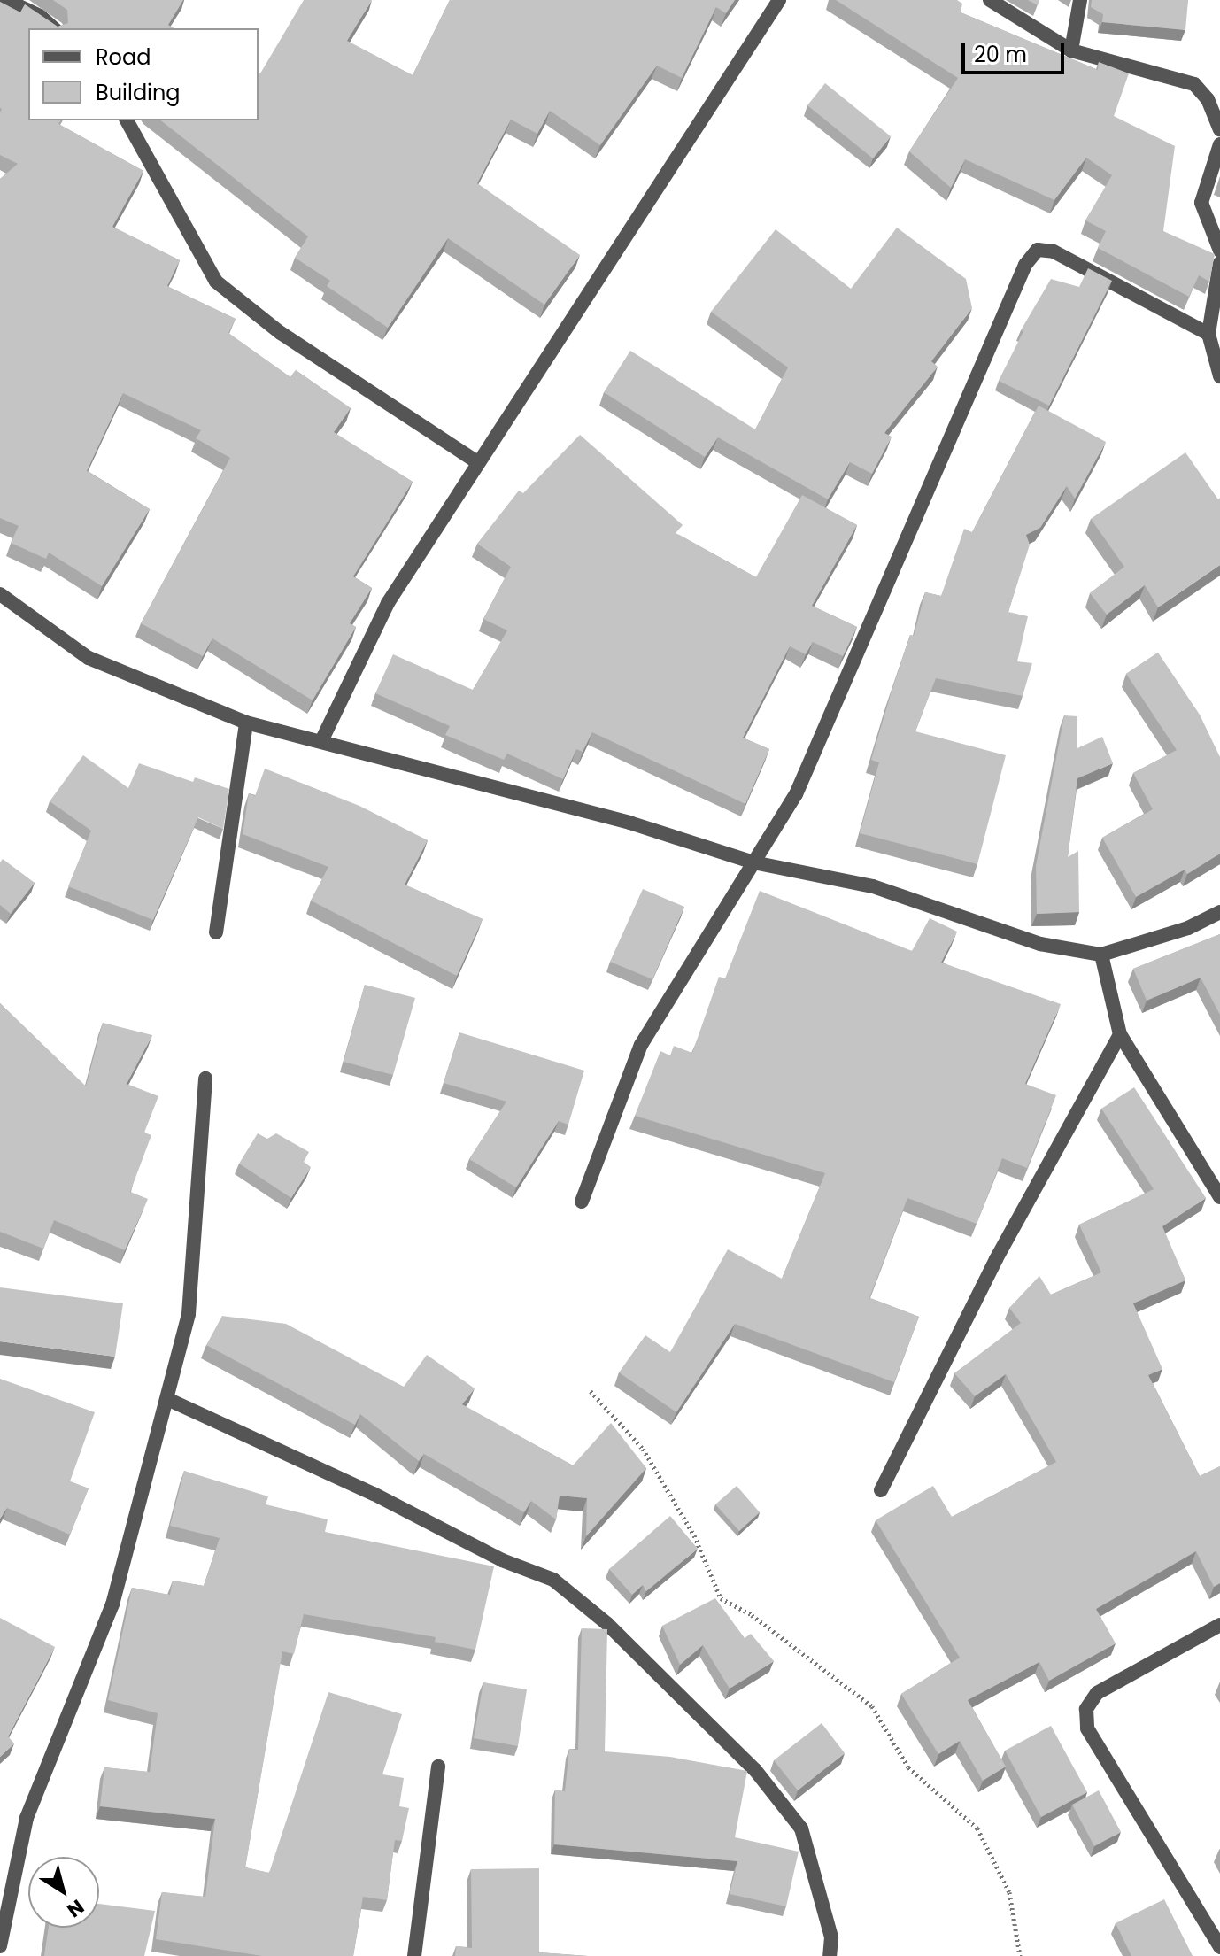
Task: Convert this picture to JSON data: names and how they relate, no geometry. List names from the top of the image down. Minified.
{"legend":["Road","Building"],"scale_bar":"20 m","north":"bottom right"}
